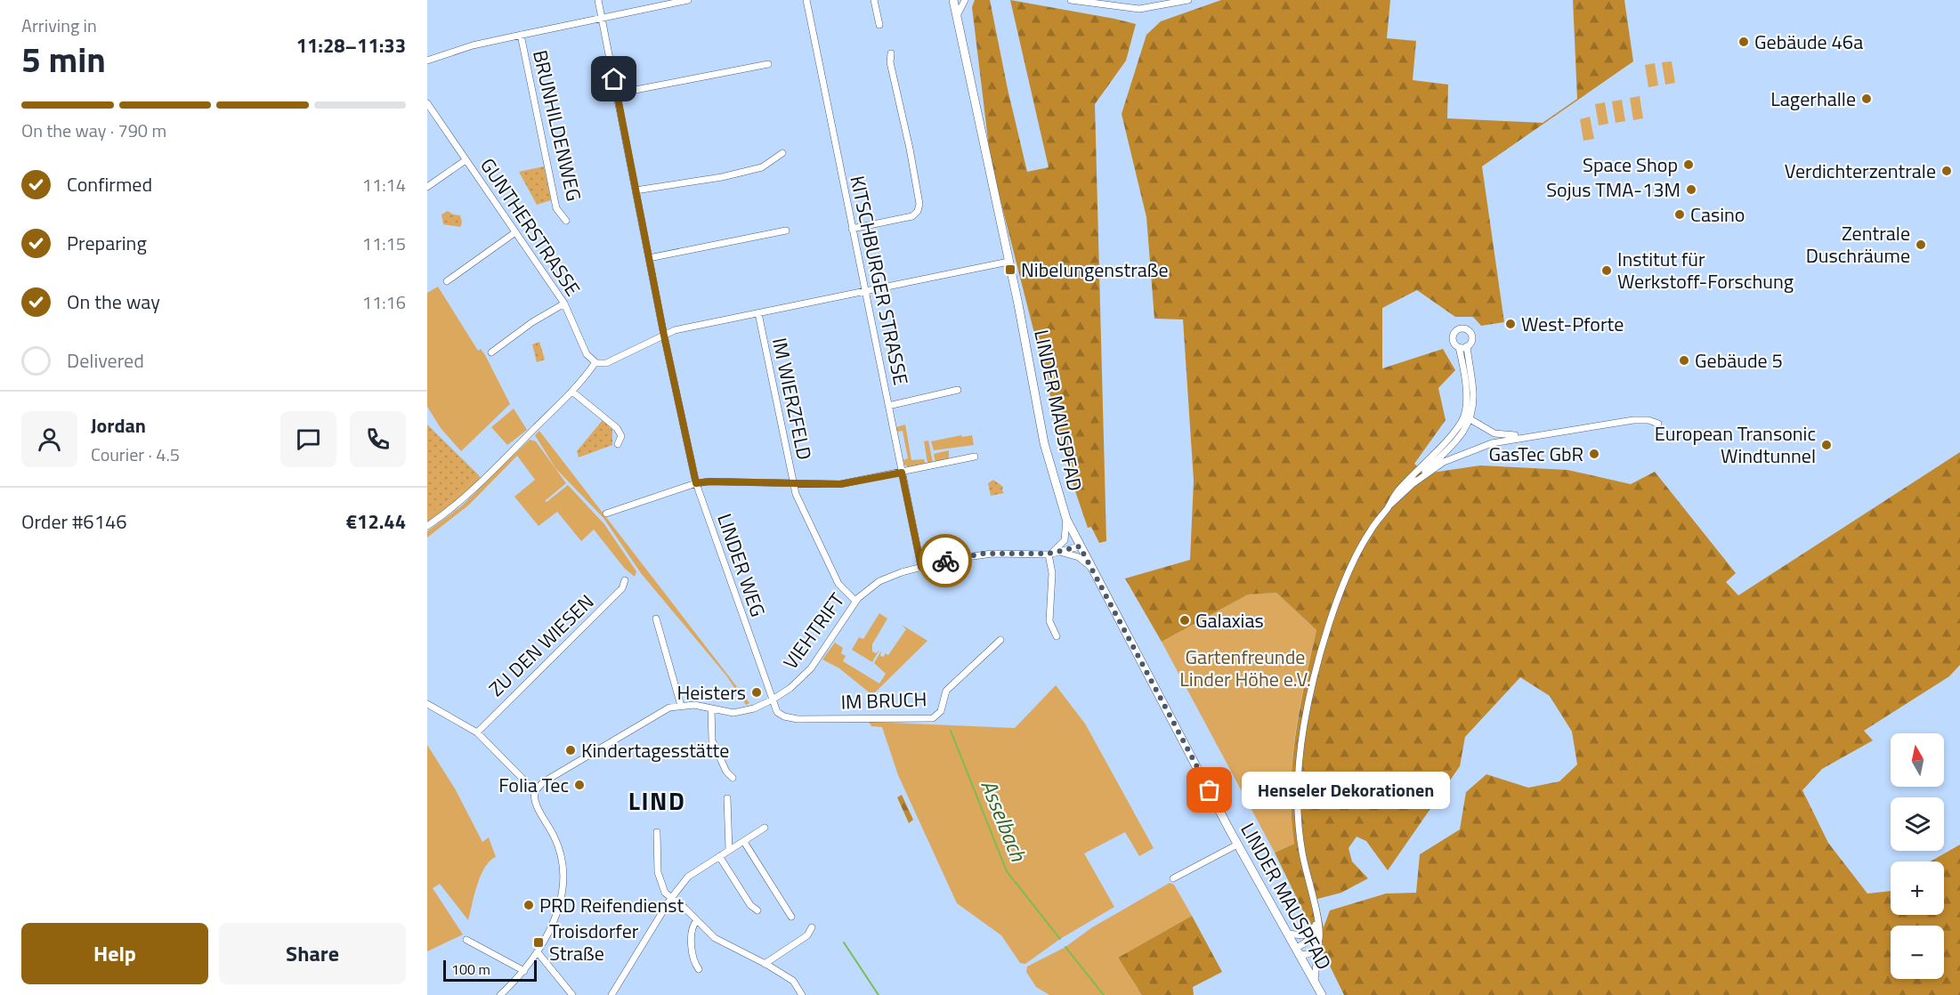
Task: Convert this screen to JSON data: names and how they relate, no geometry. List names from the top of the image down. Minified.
{"streets":{"street":["BRUNHILDENWEG","GUNTHERSTRASSE","KITSCHBURGER STRASSE","IM WIERZFELD","LINDER MAUSPFAD","LINDER WEG","VIEHTRIFT","ZU DEN WIESEN","IM BRUCH"]},"crossings":[["KITSCHBURGER STRASSE","VIEHTRIFT"],["IM WIERZFELD","VIEHTRIFT"],["LINDER MAUSPFAD","VIEHTRIFT"],["LINDER WEG","VIEHTRIFT"],["LINDER WEG","IM BRUCH"],["VIEHTRIFT","IM BRUCH"]],"districts":["LIND"],"water":["Asselbach"],"parks":["Gartenfreunde Linder Höhe e.V."],"places":{"other":["Gebäude 46a","Lagerhalle","Space Shop","Verdichterzentrale","Sojus TMA-13M","Casino","Zentrale Duschräume","Institut für Werkstoff-Forschung","West-Pforte","Gebäude 5","European Transonic Windtunnel","GasTec GbR","Galaxias","Heisters","Kindertagesstätte","Folia Tec","Henseler Dekorationen","PRD Reifendienst"],"transit":["Nibelungenstraße","Troisdorfer Straße"]},"scale_bar":"100 m","north":"top","page":{"heading":["5 min","Arriving in","11:28–11:33"],"panel":["Jordan","Courier · 4.5","Order #6146","€12.44"],"bar":"On the way · 790 m","list":[["Confirmed","11:14"],["Preparing","11:15"],["On the way","11:16"],"Delivered"],"map_buttons":["+","−"],"bubble":"Henseler Dekorationen","buttons":["Help","Share"],"scale":"100 m"}}
